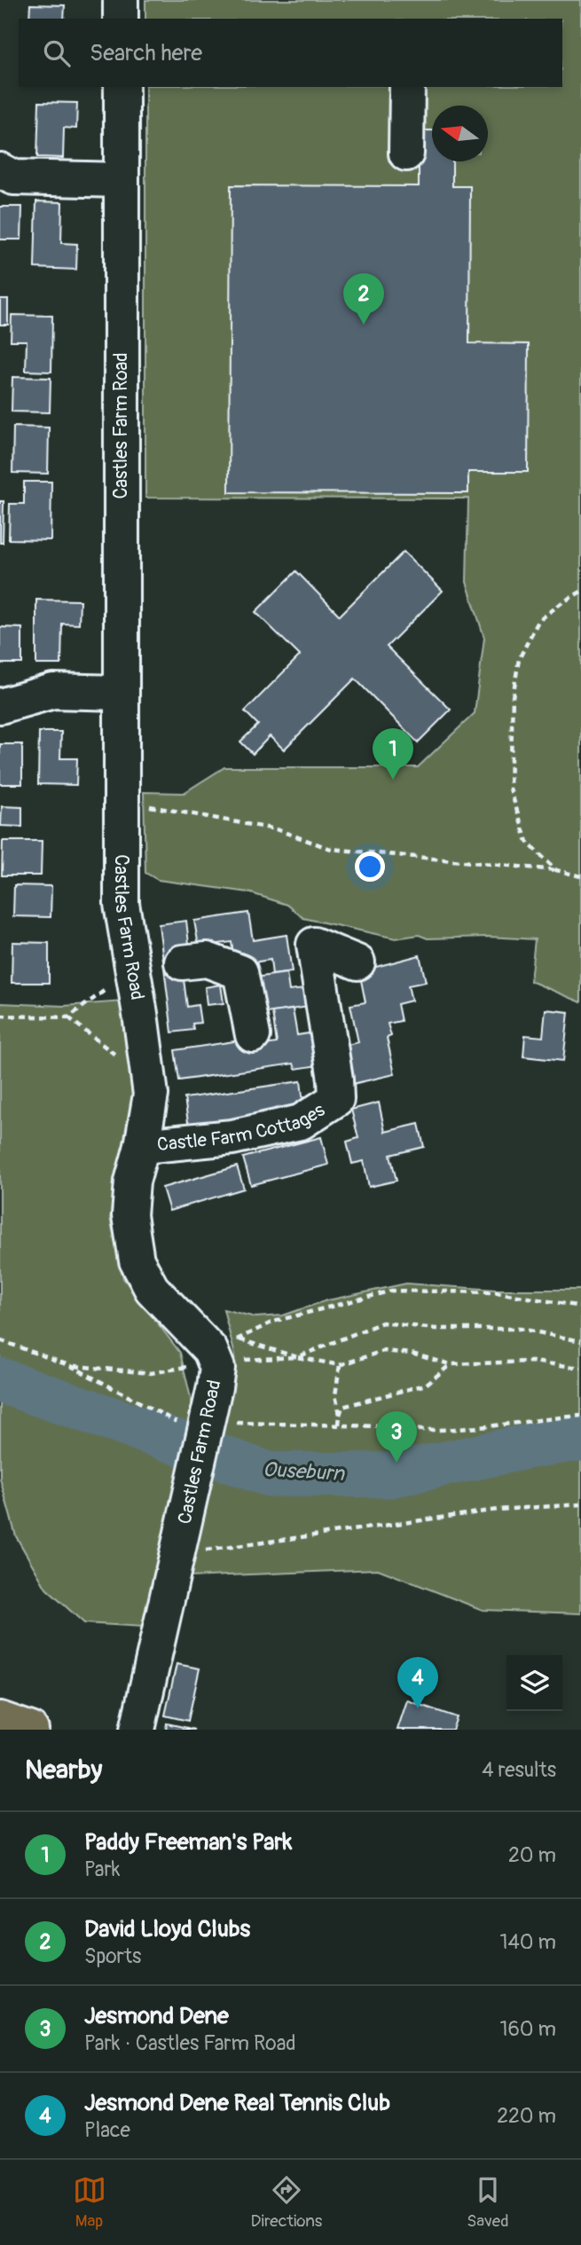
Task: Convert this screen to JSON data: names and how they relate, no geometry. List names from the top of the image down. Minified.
{"streets":{"street":["Castles Farm Road","Castle Farm Cottages"]},"crossings":[["Castles Farm Road","Castle Farm Cottages"]],"water":["Ouseburn"],"north":"left","page":{"search":"Search here","pins":["2","1","3","4"],"heading":["Nearby","4 results"],"list":[{"mark":"1","name":"Paddy Freeman's Park","note":"Park","value":"20 m"},{"mark":"2","name":"David Lloyd Clubs","note":"Sports","value":"140 m"},{"mark":"3","name":"Jesmond Dene","note":"Park · Castles Farm Road","value":"160 m"},{"mark":"4","name":"Jesmond Dene Real Tennis Club","note":"Place","value":"220 m"}],"nav":["Map","Directions","Saved"]}}
